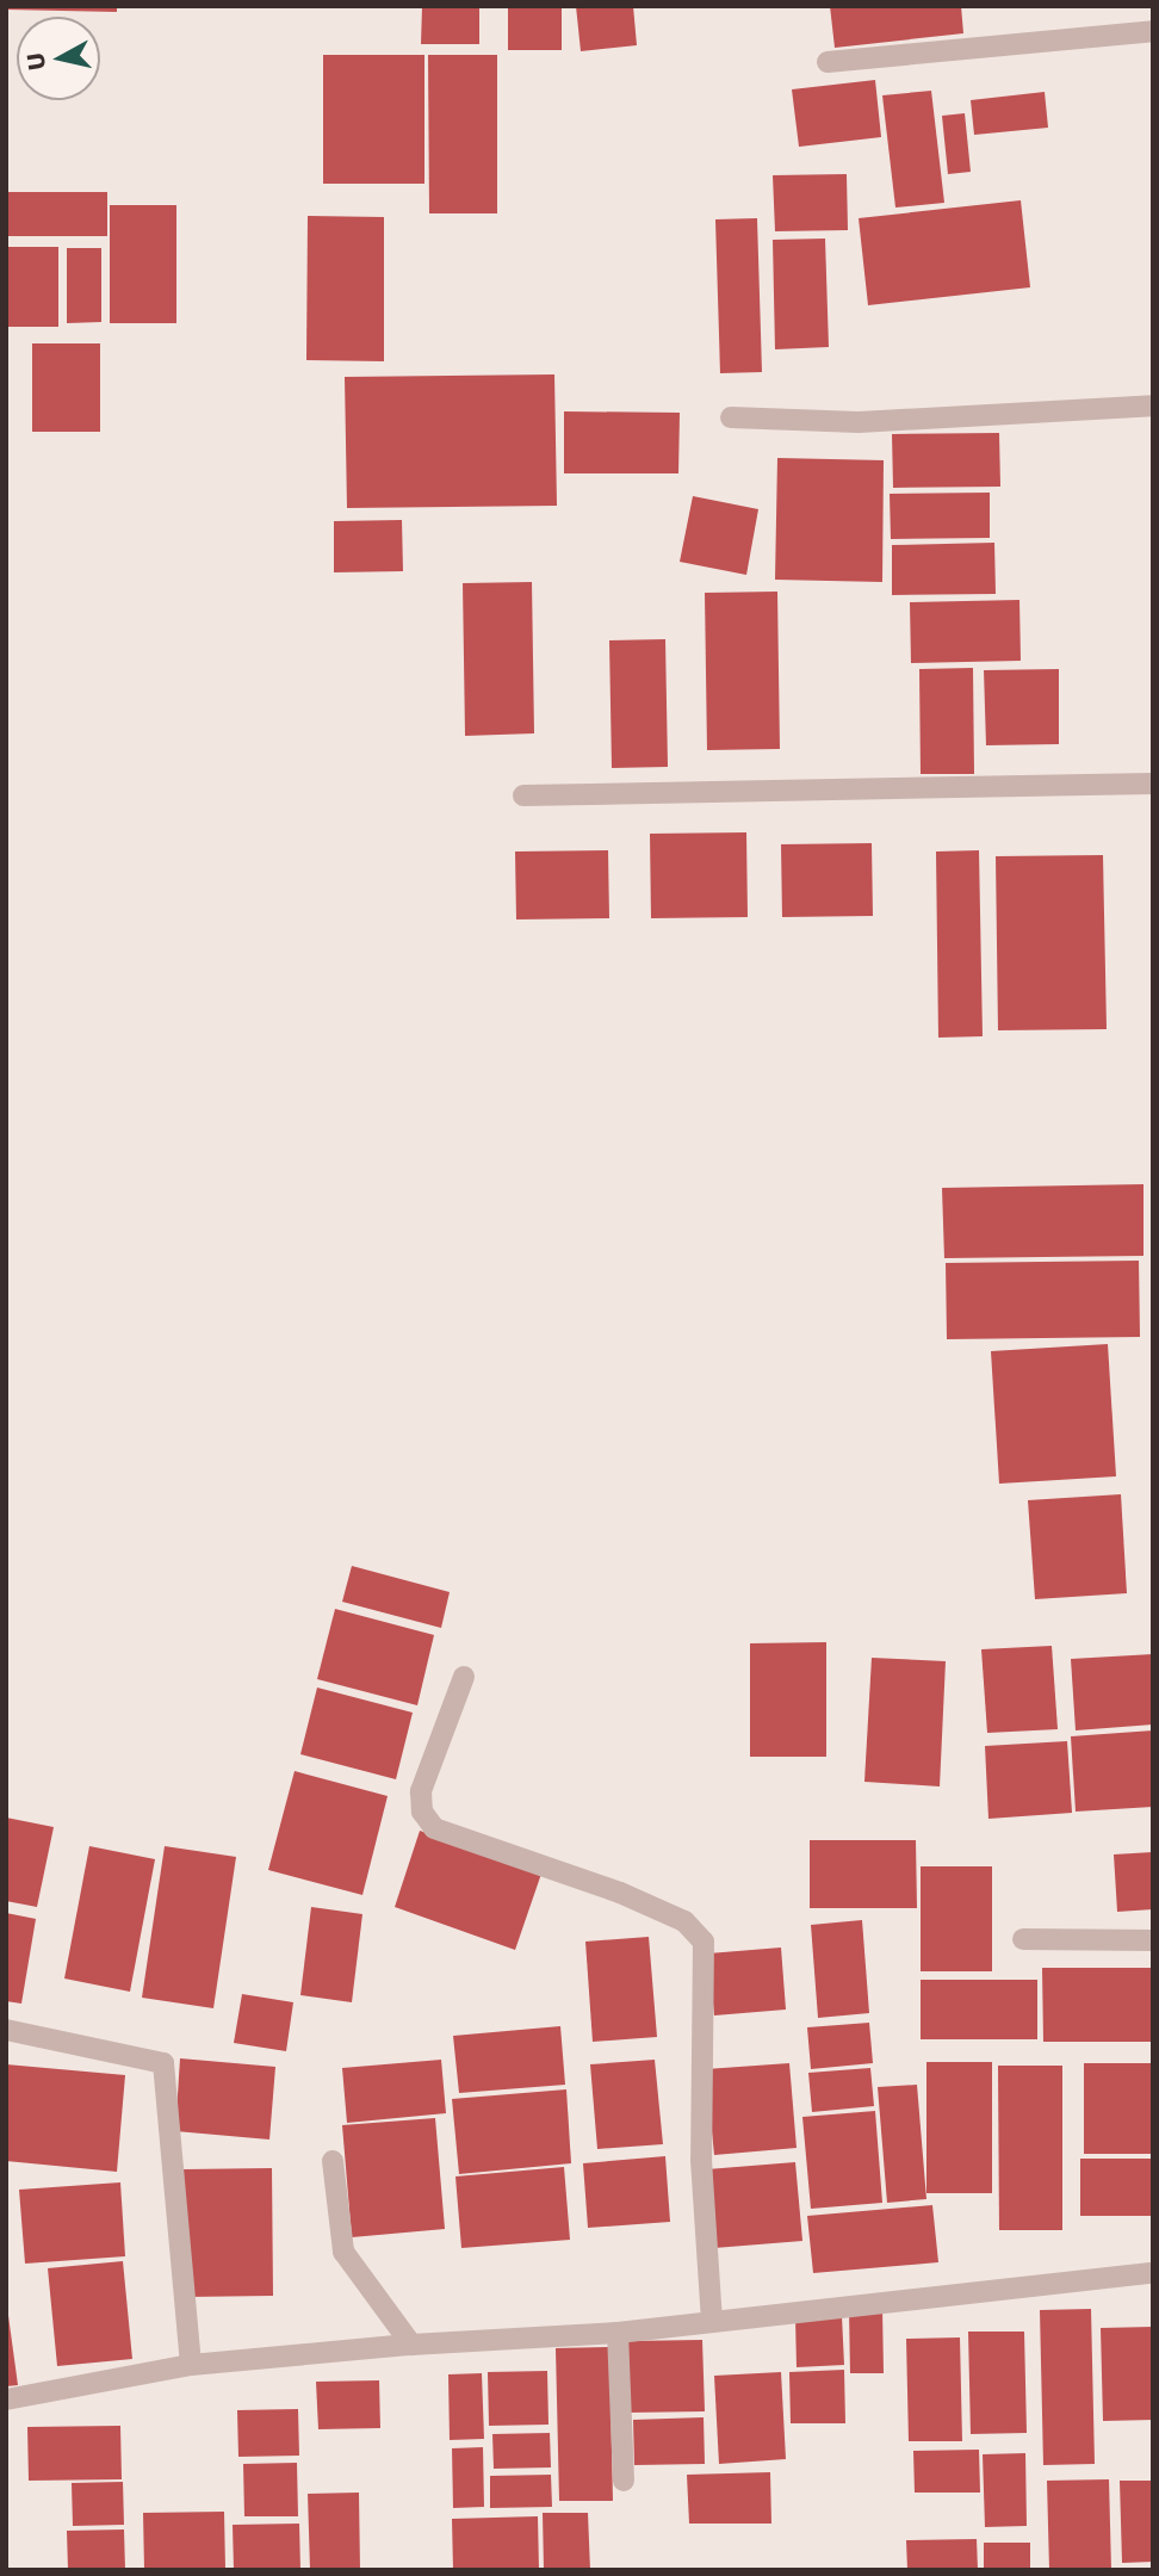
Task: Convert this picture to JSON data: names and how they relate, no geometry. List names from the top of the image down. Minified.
{"north":"left"}
